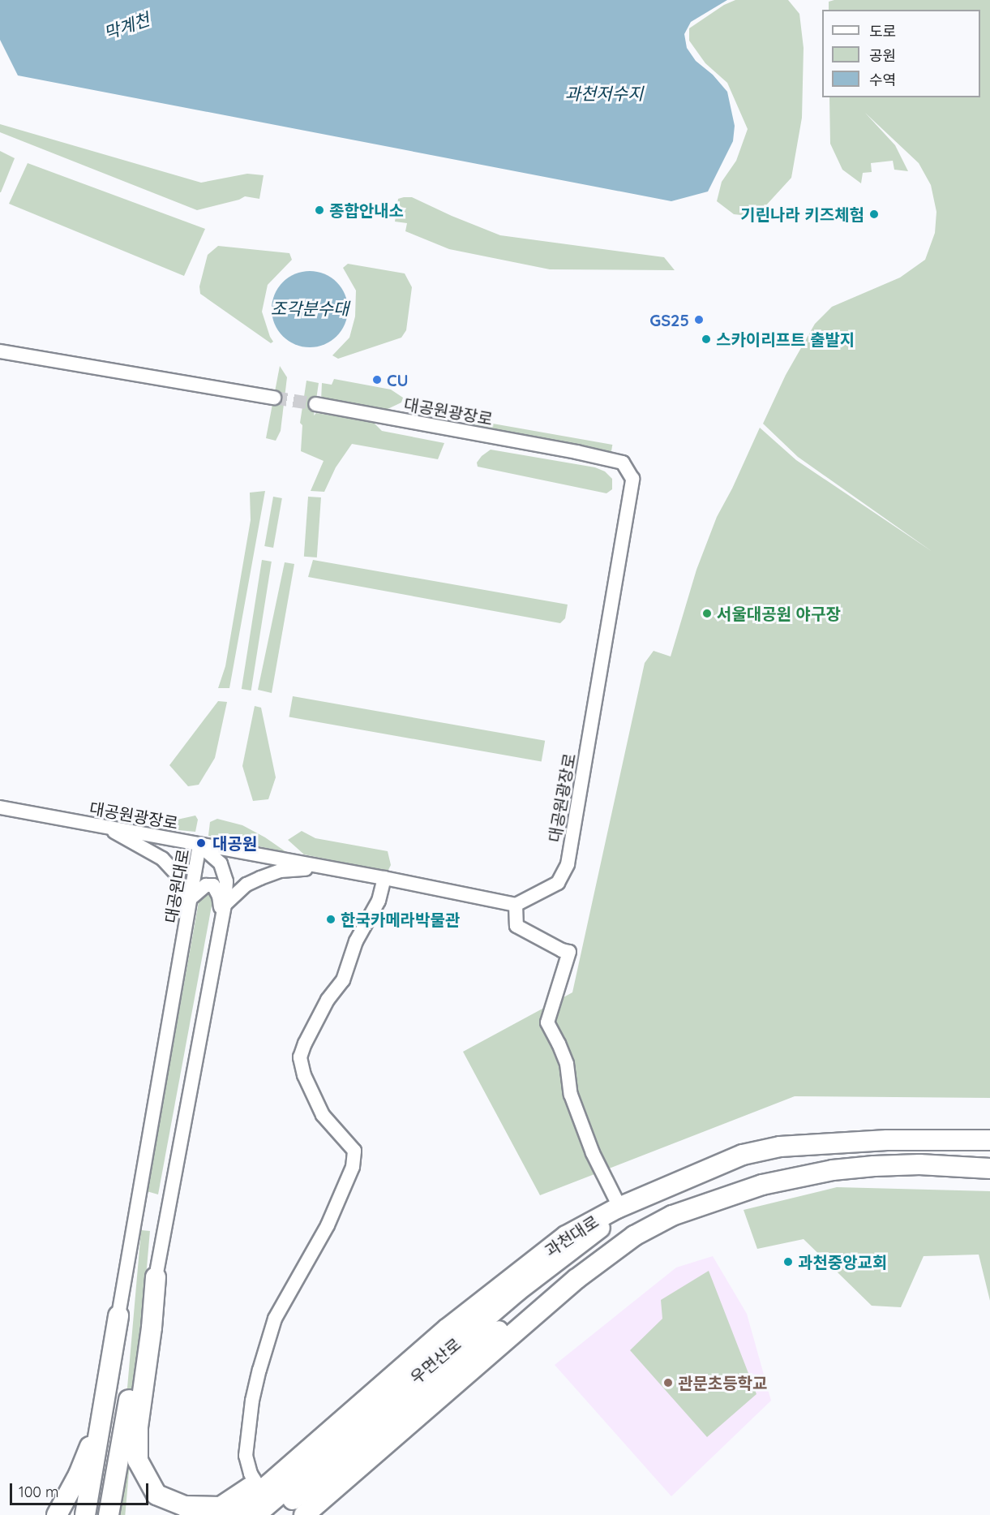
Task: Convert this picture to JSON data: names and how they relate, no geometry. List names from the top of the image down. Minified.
{"streets":{"highway":["과천대로","우면산로"],"street":["대공원광장로","대공원대로"]},"crossings":[["대공원광장로","대공원대로"],["과천대로","우면산로"]],"water":["막계천","과천저수지","조각분수대"],"places":["종합안내소","기린나라 키즈체험","GS25","스카이리프트 출발지","CU","서울대공원 야구장","대공원","한국카메라박물관","과천중앙교회","관문초등학교"],"legend":["도로","공원","수역"],"scale_bar":"100 m"}
